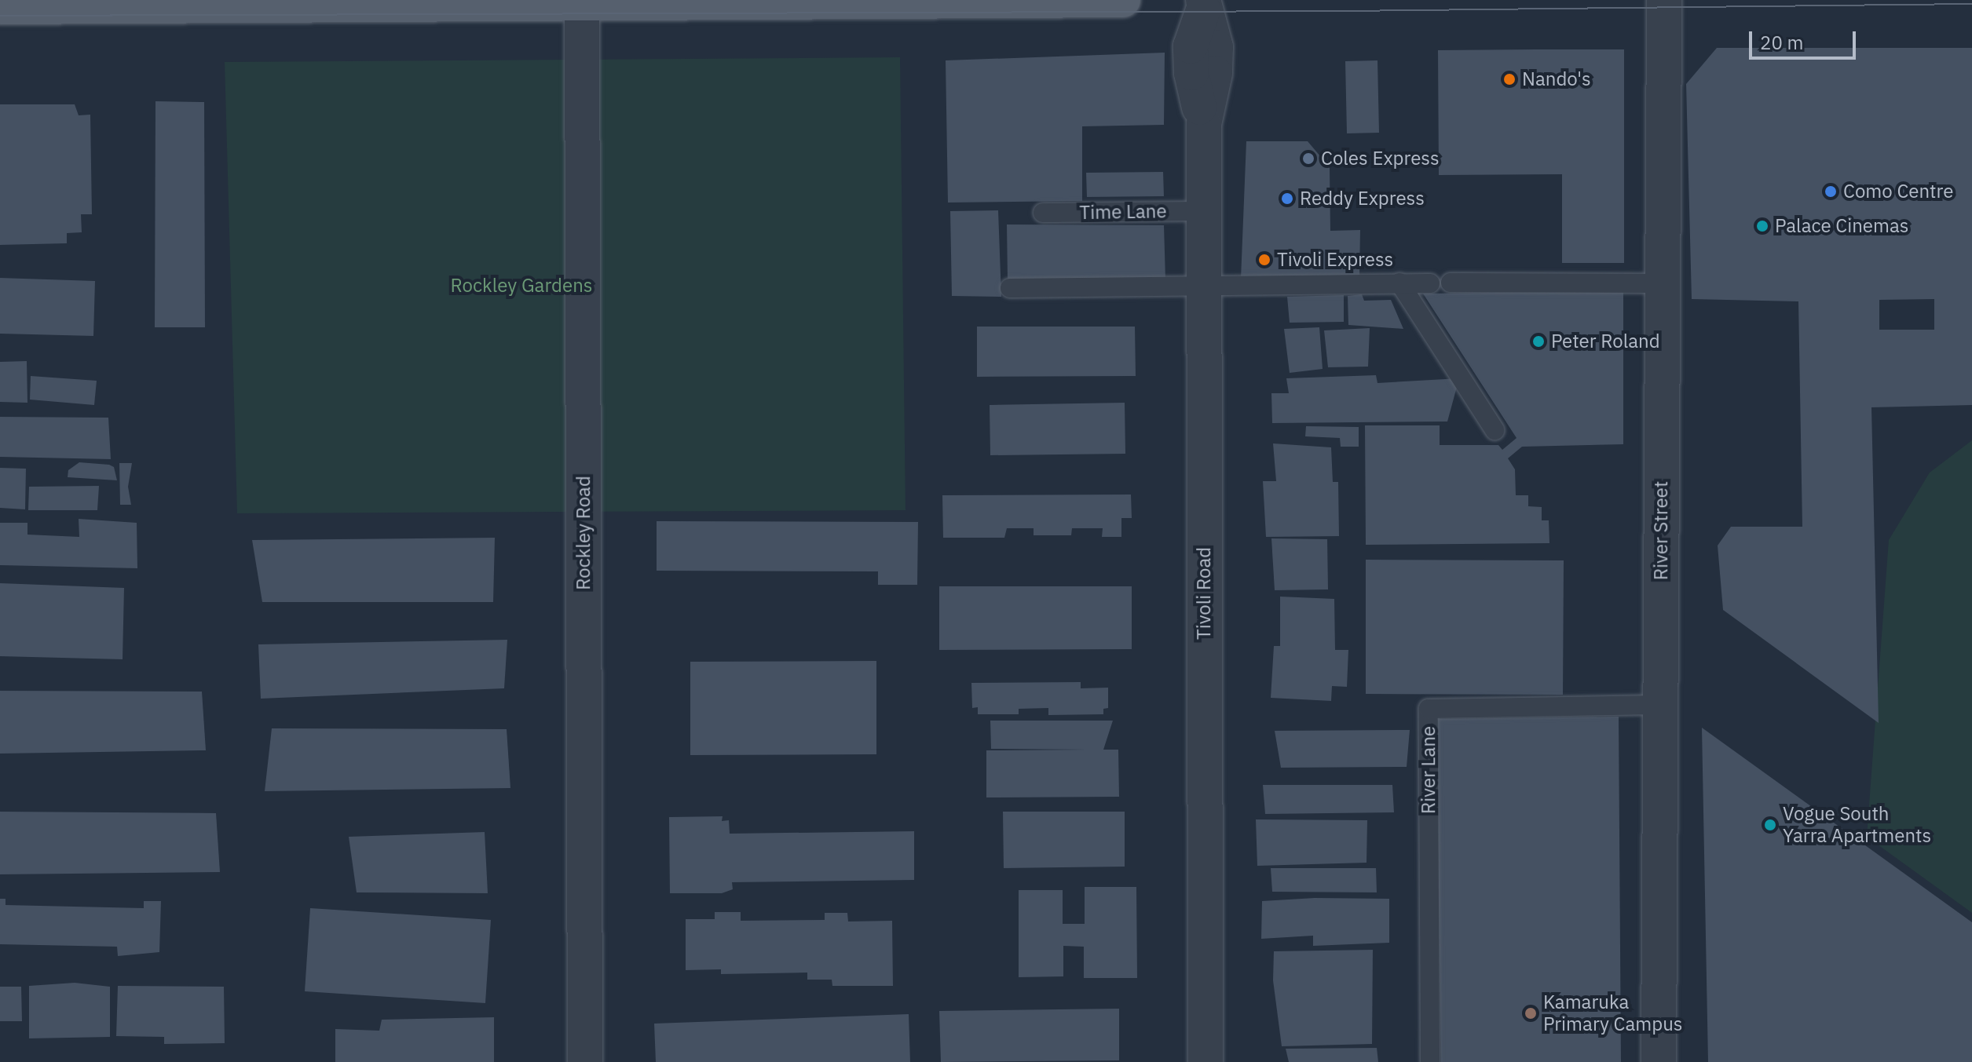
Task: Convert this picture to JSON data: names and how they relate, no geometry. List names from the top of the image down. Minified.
{"streets":{"street":["River Street","Rockley Road","Tivoli Road"],"lane":["Time Lane","River Lane"]},"crossings":[["Time Lane","Tivoli Road"],["River Street","River Lane"]],"parks":["Rockley Gardens"],"places":["Nando's","Coles Express","Como Centre","Reddy Express","Palace Cinemas","Tivoli Express","Peter Roland","Vogue South Yarra Apartments","Kamaruka Primary Campus"],"scale_bar":"20 m"}
